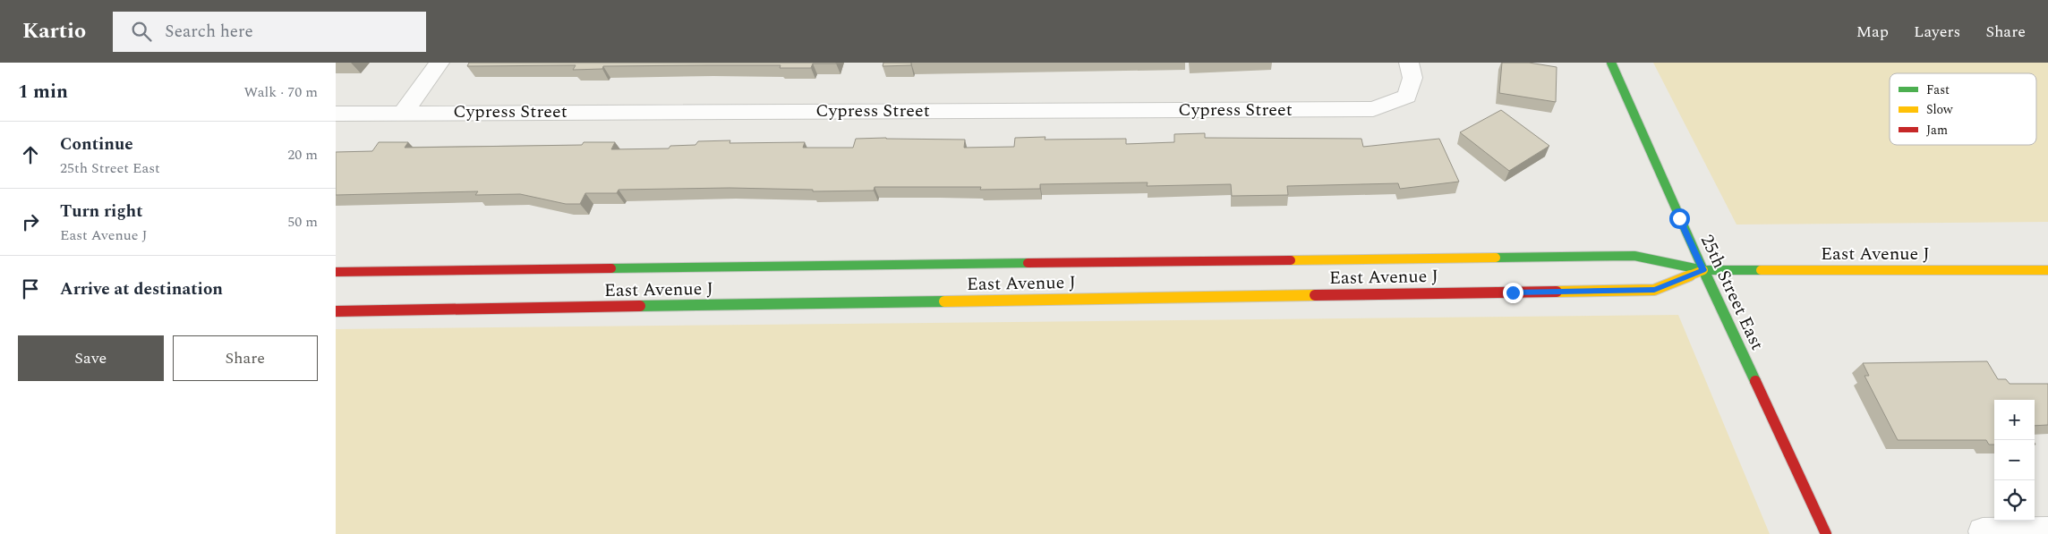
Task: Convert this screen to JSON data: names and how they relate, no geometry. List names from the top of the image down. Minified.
{"streets":{"main road":["East Avenue J","25th Street East"],"street":["Cypress Street"]},"crossings":[["East Avenue J","25th Street East"]],"legend":["Fast","Slow","Jam"],"page":{"header":"Kartio","search":"Search here","nav":["Map","Layers","Share"],"heading":["1 min","Walk · 70 m"],"list":[["Continue","25th Street East","20 m"],["Turn right","East Avenue J","50 m"],"Arrive at destination"],"buttons":["Save","Share"],"map_buttons":["+","−"]}}
